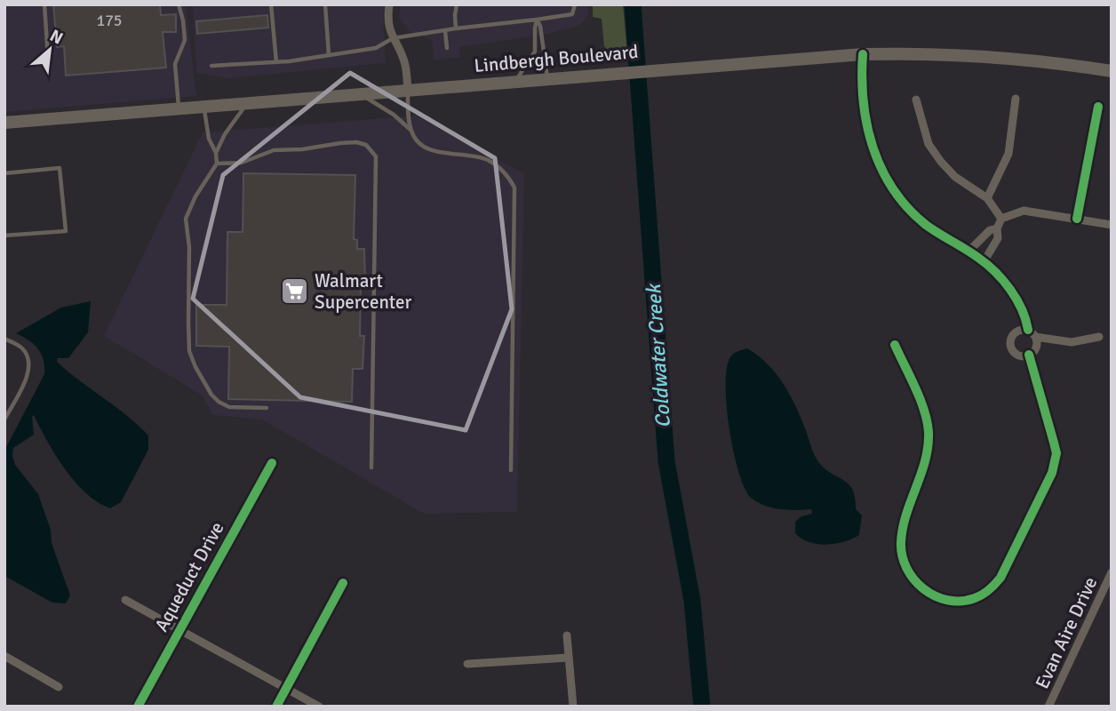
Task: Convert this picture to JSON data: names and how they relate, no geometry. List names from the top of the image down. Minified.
{"streets":{"main road":["Lindbergh Boulevard"],"street":["Aqueduct Drive","Evan Aire Drive"]},"water":["Coldwater Creek"],"places":{"supermarket":["Walmart Supercenter"]},"house_numbers":["175"],"north":"top right"}
